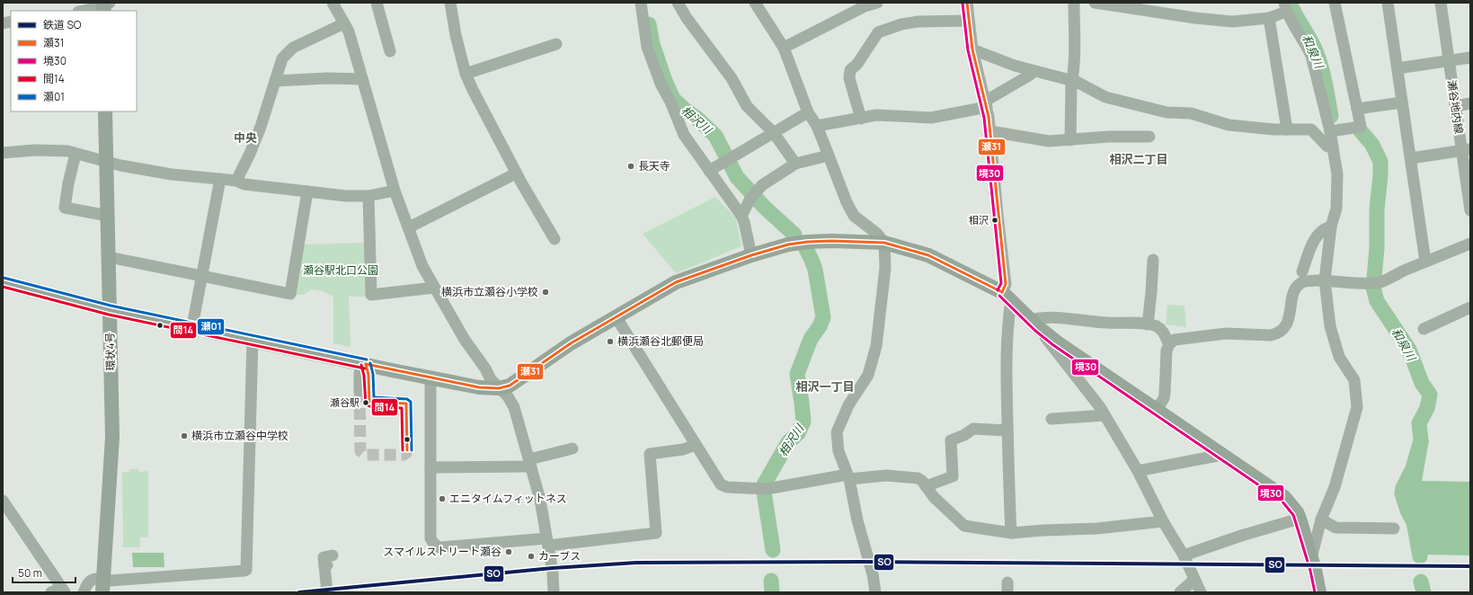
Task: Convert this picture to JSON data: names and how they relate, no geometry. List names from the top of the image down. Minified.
{"streets":{"main road":["環状4号"],"street":["瀬谷地内線"]},"districts":["中央","相沢二丁目","相沢一丁目"],"water":["和泉川","相沢川"],"parks":["瀬谷駅北口公園"],"places":["長天寺","相沢","横浜市立瀬谷小学校","横浜瀬谷北郵便局","瀬谷駅","横浜市立瀬谷中学校","エニタイムフィットネス","スマイルストリート瀬谷","カーブス"],"lines":["transit line 瀬31","transit line 境30","transit line 瀬01","transit line 間14","rail line SO"],"legend":["鉄道 SO","瀬31","境30","間14","瀬01"],"scale_bar":"50 m"}
